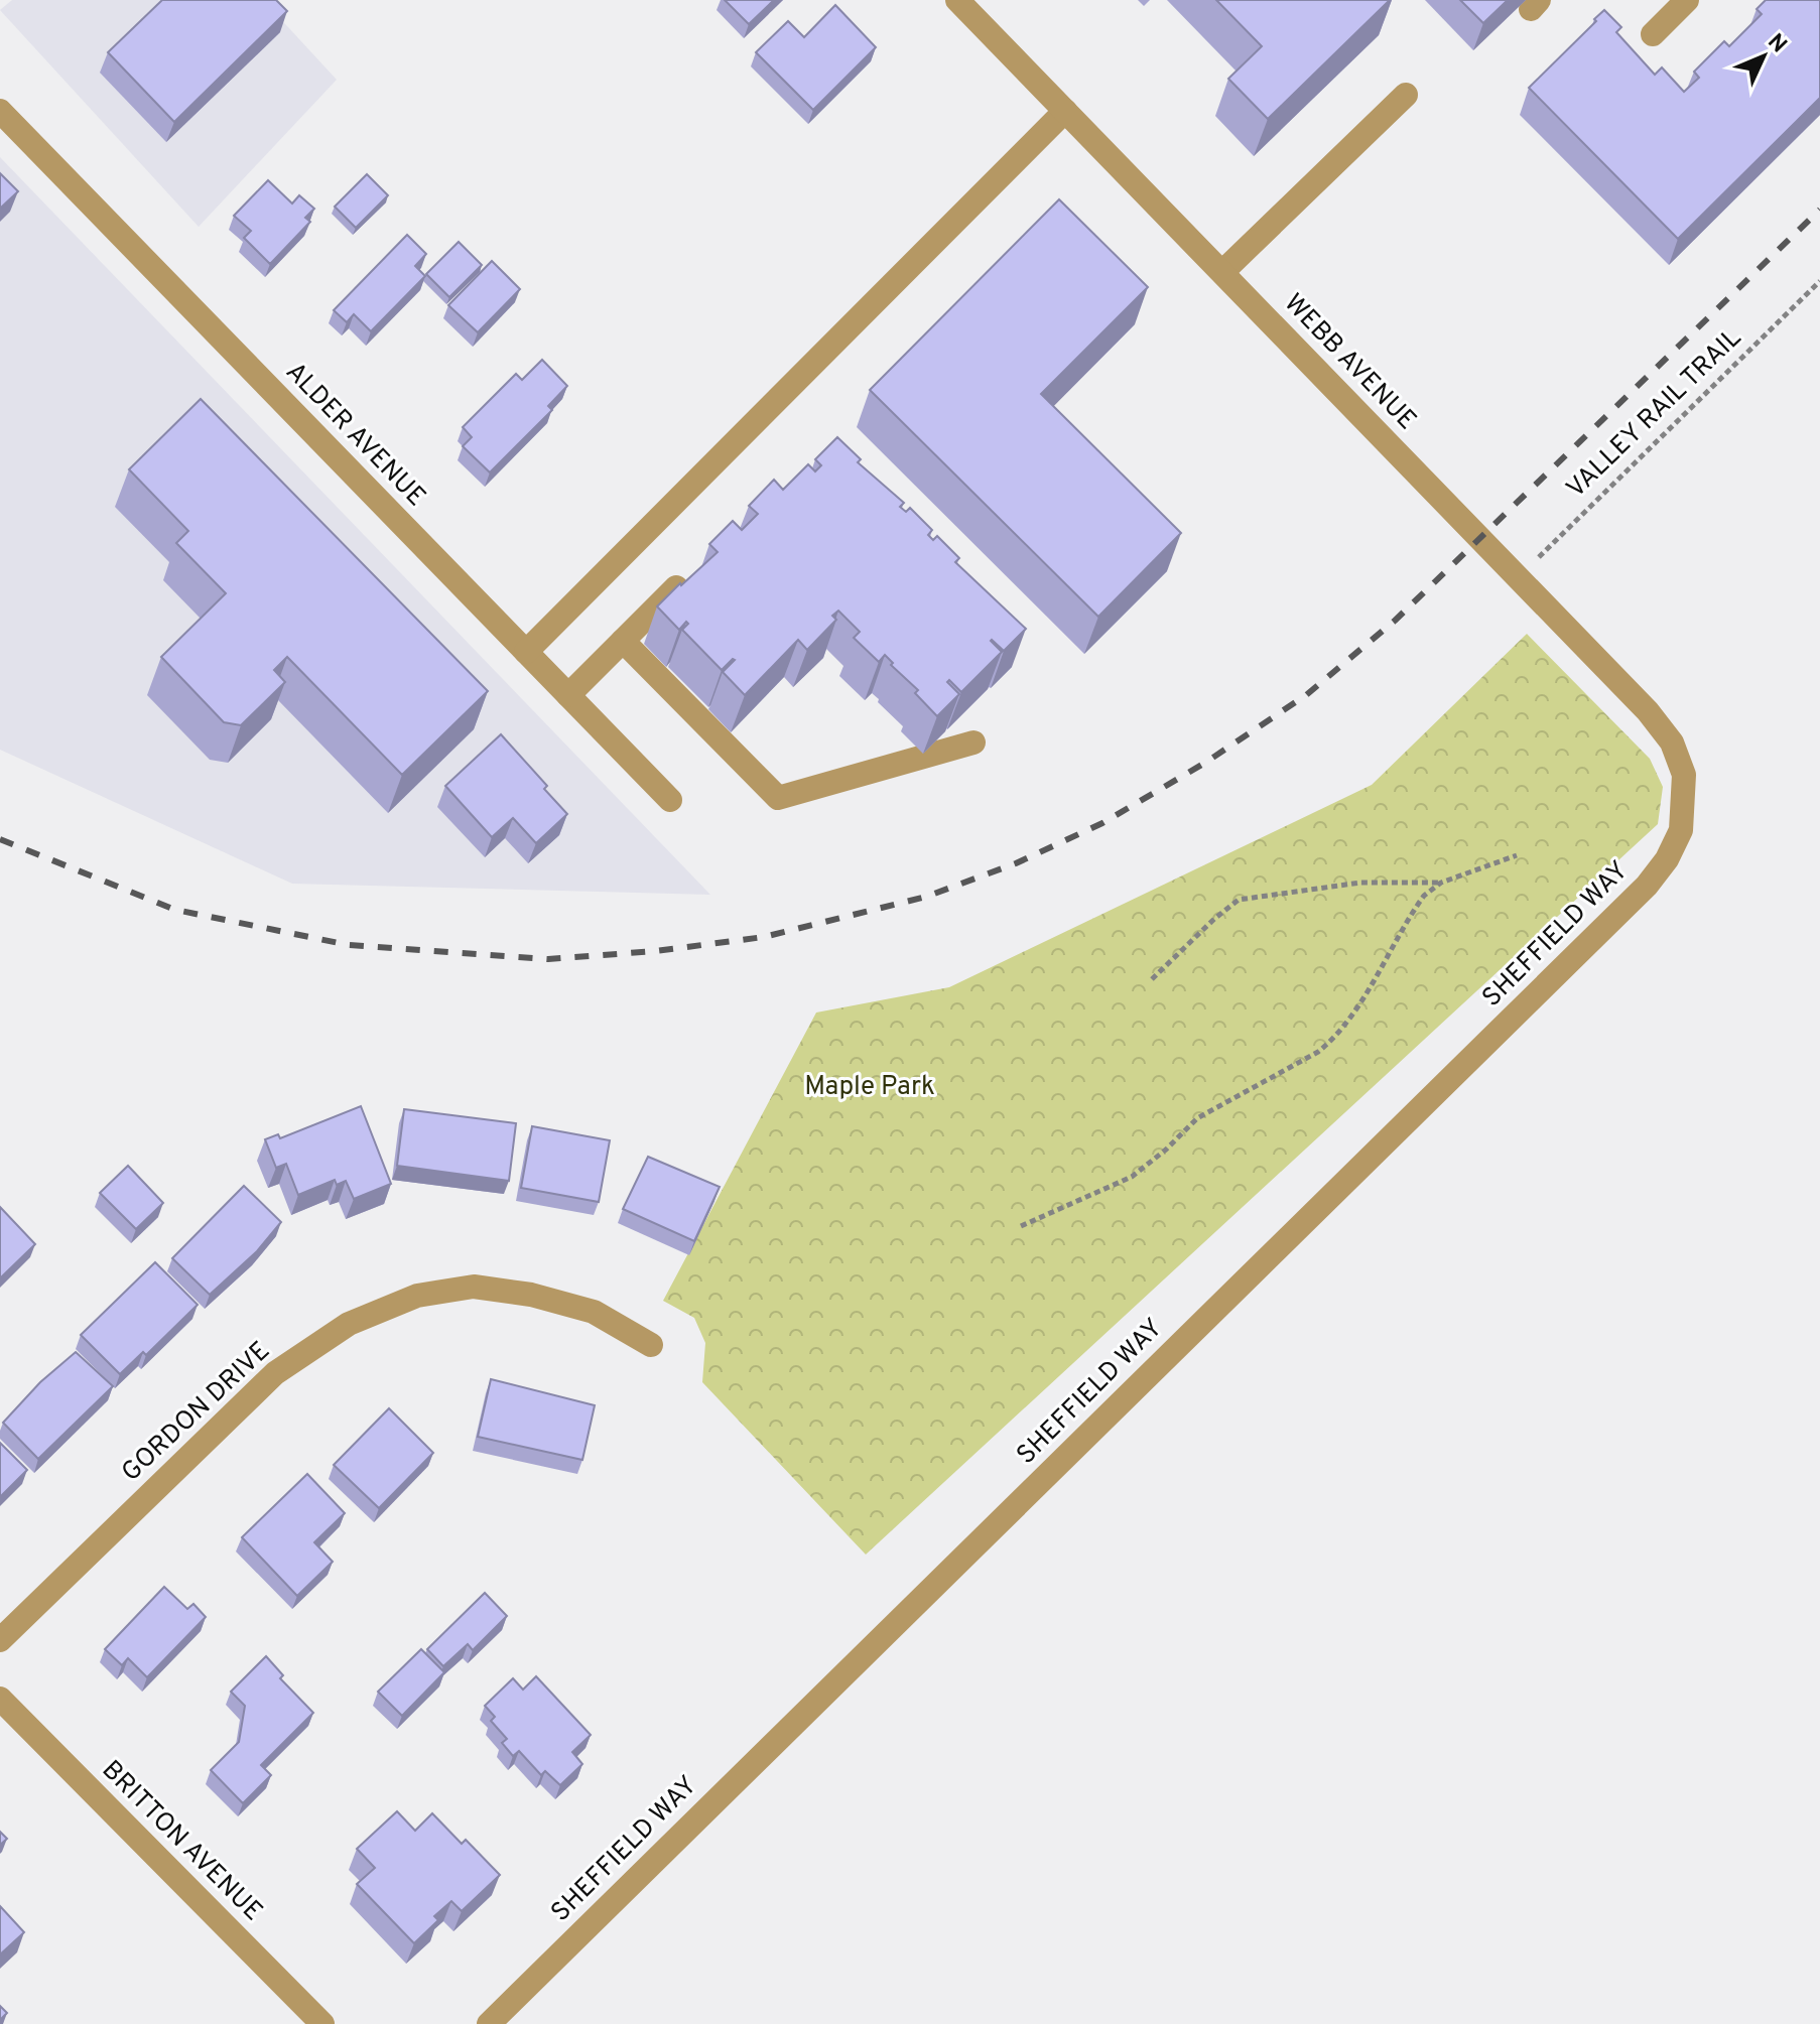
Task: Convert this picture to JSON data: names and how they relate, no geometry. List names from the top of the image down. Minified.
{"streets":{"street":["WEBB AVENUE","ALDER AVENUE","SHEFFIELD WAY","GORDON DRIVE","BRITTON AVENUE"],"path":["VALLEY RAIL TRAIL"]},"crossings":[["WEBB AVENUE","VALLEY RAIL TRAIL"],["WEBB AVENUE","SHEFFIELD WAY"]],"parks":["Maple Park"],"north":"top right"}
